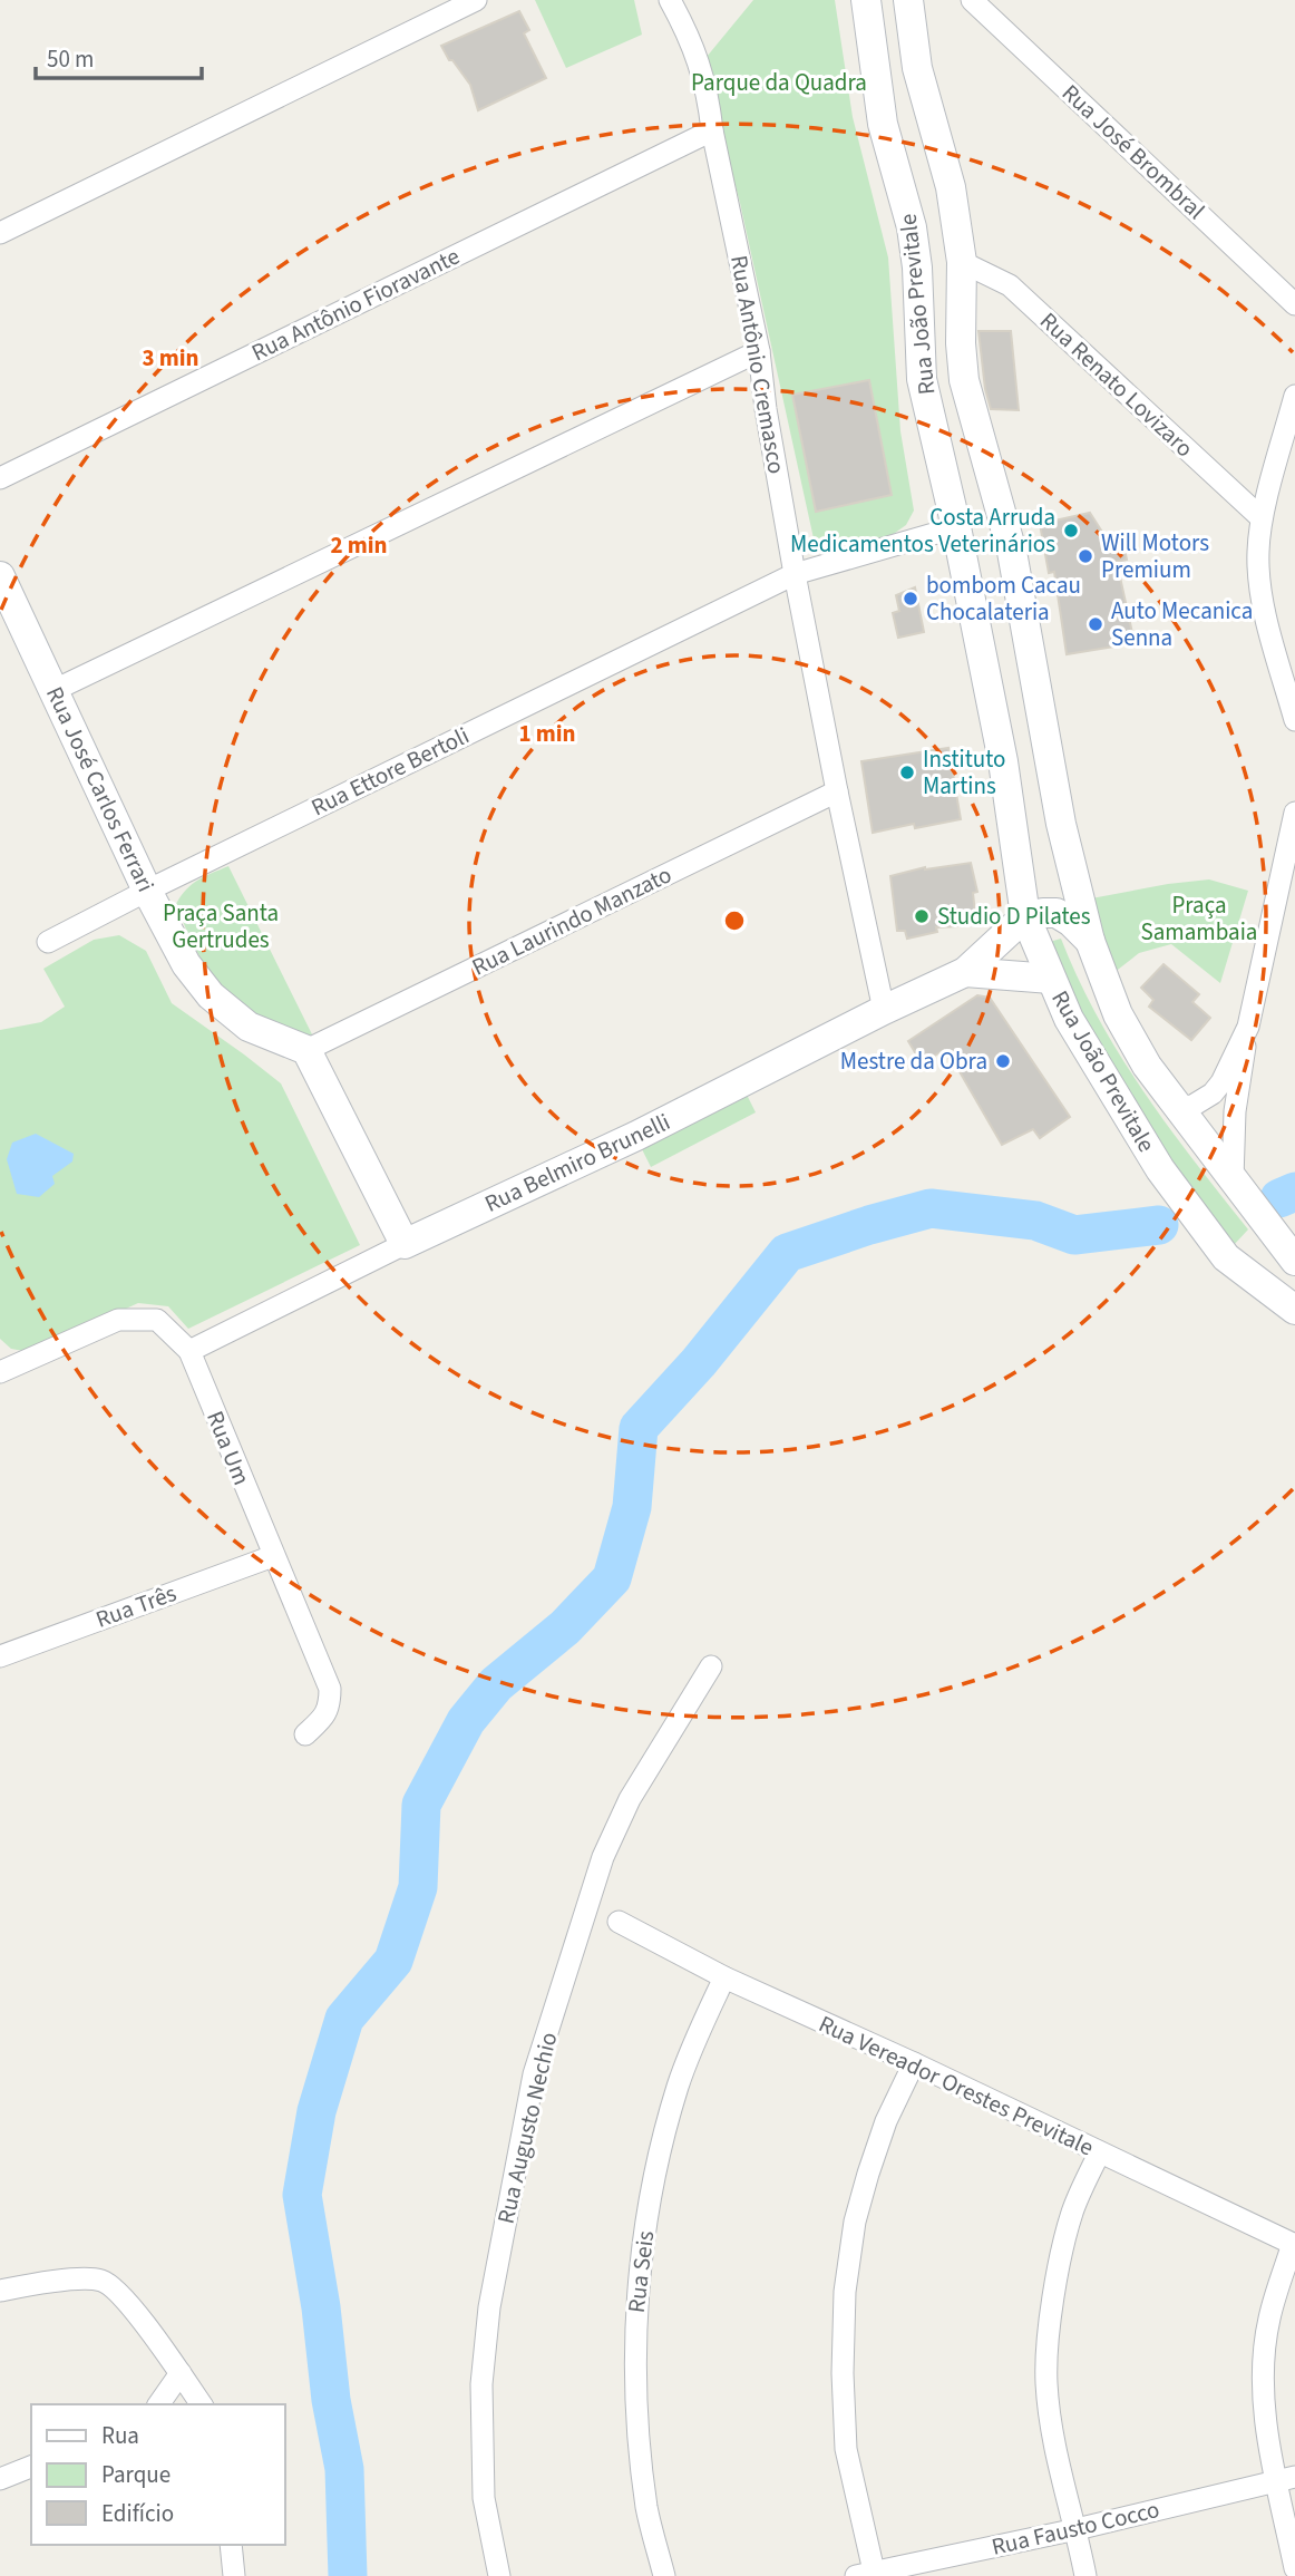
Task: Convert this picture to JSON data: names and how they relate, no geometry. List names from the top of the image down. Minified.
{"streets":{"main road":["Rua João Previtale","Rua José Carlos Ferrari","Rua Belmiro Brunelli"],"street":["Rua José Brombral","Rua Antônio Fioravante","Rua Antônio Cremasco","Rua Renato Lovizaro","Rua Ettore Bertoli","Rua Laurindo Manzato","Rua Um","Rua Três","Rua Vereador Orestes Previtale","Rua Augusto Nechio","Rua Seis","Rua Fausto Cocco"]},"crossings":[["Rua Antônio Fioravante","Rua Antônio Cremasco"],["Rua João Previtale","Rua Renato Lovizaro"],["Rua João Previtale","Rua Ettore Bertoli"],["Rua João Previtale","Rua Belmiro Brunelli"],["Rua Antônio Cremasco","Rua Ettore Bertoli"],["Rua Antônio Cremasco","Rua Laurindo Manzato"],["Rua Antônio Cremasco","Rua Belmiro Brunelli"],["Rua Ettore Bertoli","Rua José Carlos Ferrari"],["Rua José Carlos Ferrari","Rua Laurindo Manzato"],["Rua Belmiro Brunelli","Rua Um"],["Rua Um","Rua Três"],["Rua Vereador Orestes Previtale","Rua Seis"]],"parks":["Parque da Quadra","Praça Samambaia","Praça Santa Gertrudes"],"places":["Costa Arruda Medicamentos Veterinários","Will Motors Premium","bombom Cacau Chocalateria","Auto Mecanica Senna","Instituto Martins","Studio D Pilates","Mestre da Obra"],"legend":["Rua","Parque","Edifício"],"scale_bar":"50 m","rings":["3 min","2 min","1 min"]}
